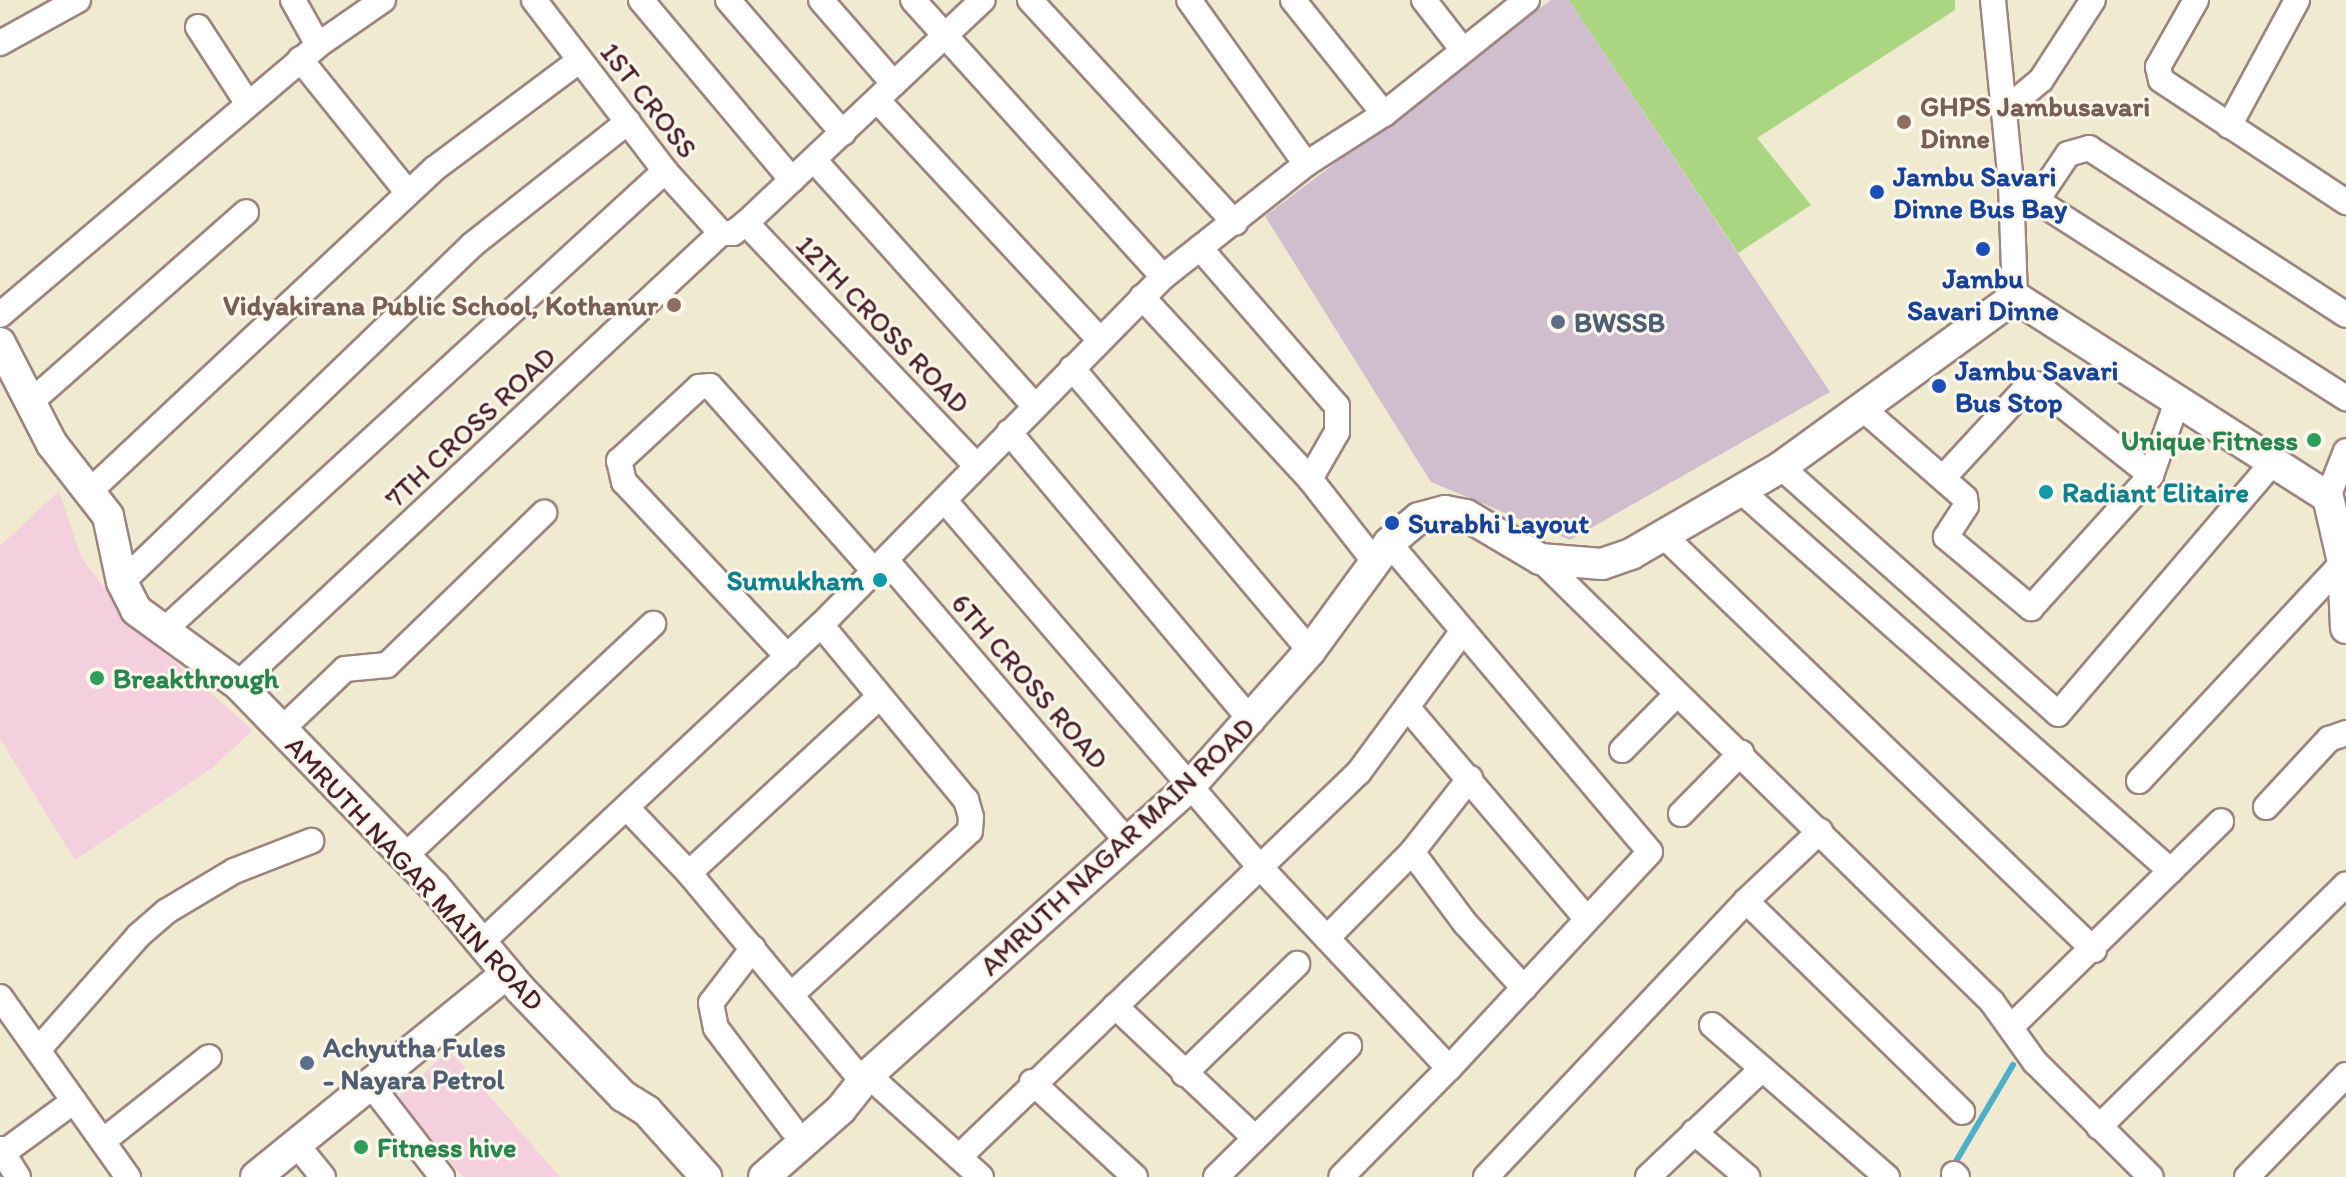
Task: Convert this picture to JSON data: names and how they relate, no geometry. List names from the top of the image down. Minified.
{"streets":{"main road":["AMRUTH NAGAR MAIN ROAD"],"street":["1ST CROSS","12TH CROSS ROAD","7TH CROSS ROAD","6TH CROSS ROAD"]},"crossings":[["1ST CROSS","7TH CROSS ROAD"],["12TH CROSS ROAD","7TH CROSS ROAD"],["7TH CROSS ROAD","AMRUTH NAGAR MAIN ROAD"],["6TH CROSS ROAD","AMRUTH NAGAR MAIN ROAD"]],"places":["GHPS Jambusavari Dinne","Jambu Savari Dinne Bus Bay","Jambu Savari Dinne","Vidyakirana Public School, Kothanur","BWSSB","Jambu Savari Bus Stop","Unique Fitness","Radiant Elitaire","Surabhi Layout","Sumukham","Breakthrough","Achyutha Fules - Nayara Petrol","Fitness hive"]}
